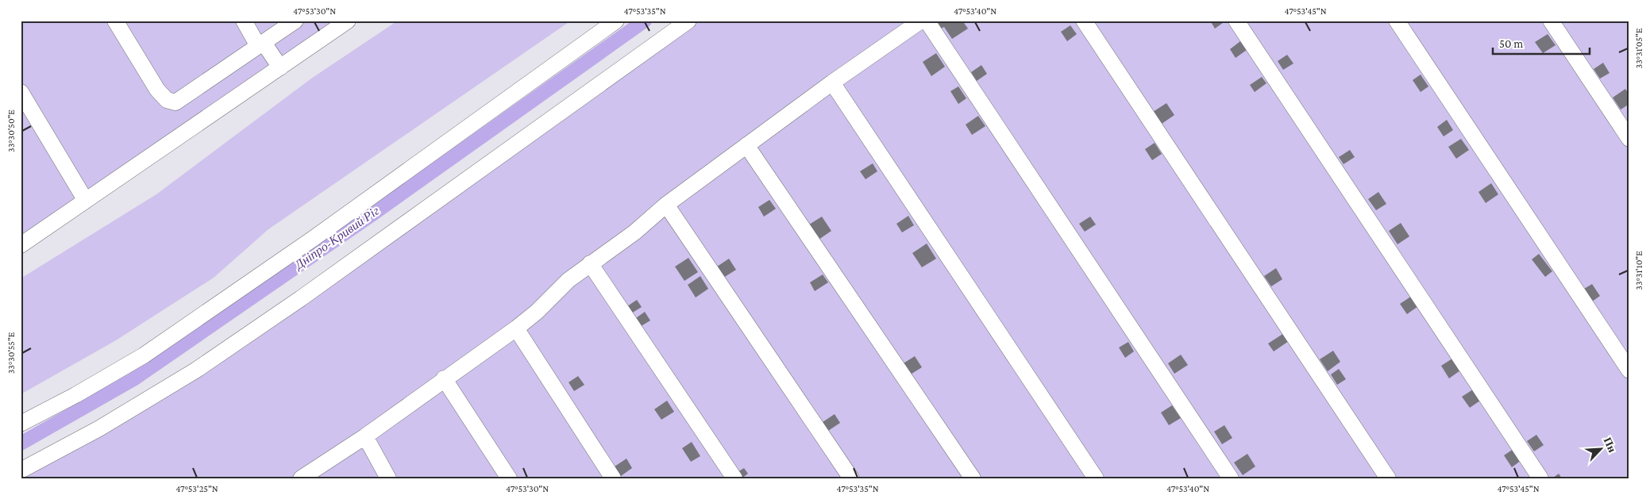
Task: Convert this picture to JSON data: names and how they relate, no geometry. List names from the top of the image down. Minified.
{"water":["Дніпро-Кривий Ріг"],"scale_bar":"50 m","north":"top right","coordinates":["47°53'30\"N","47°53'35\"N","47°53'40\"N","47°53'45\"N","33°31'05\"E","33°30'50\"E","33°31'10\"E","33°30'55\"E","47°53'25\"N"]}
